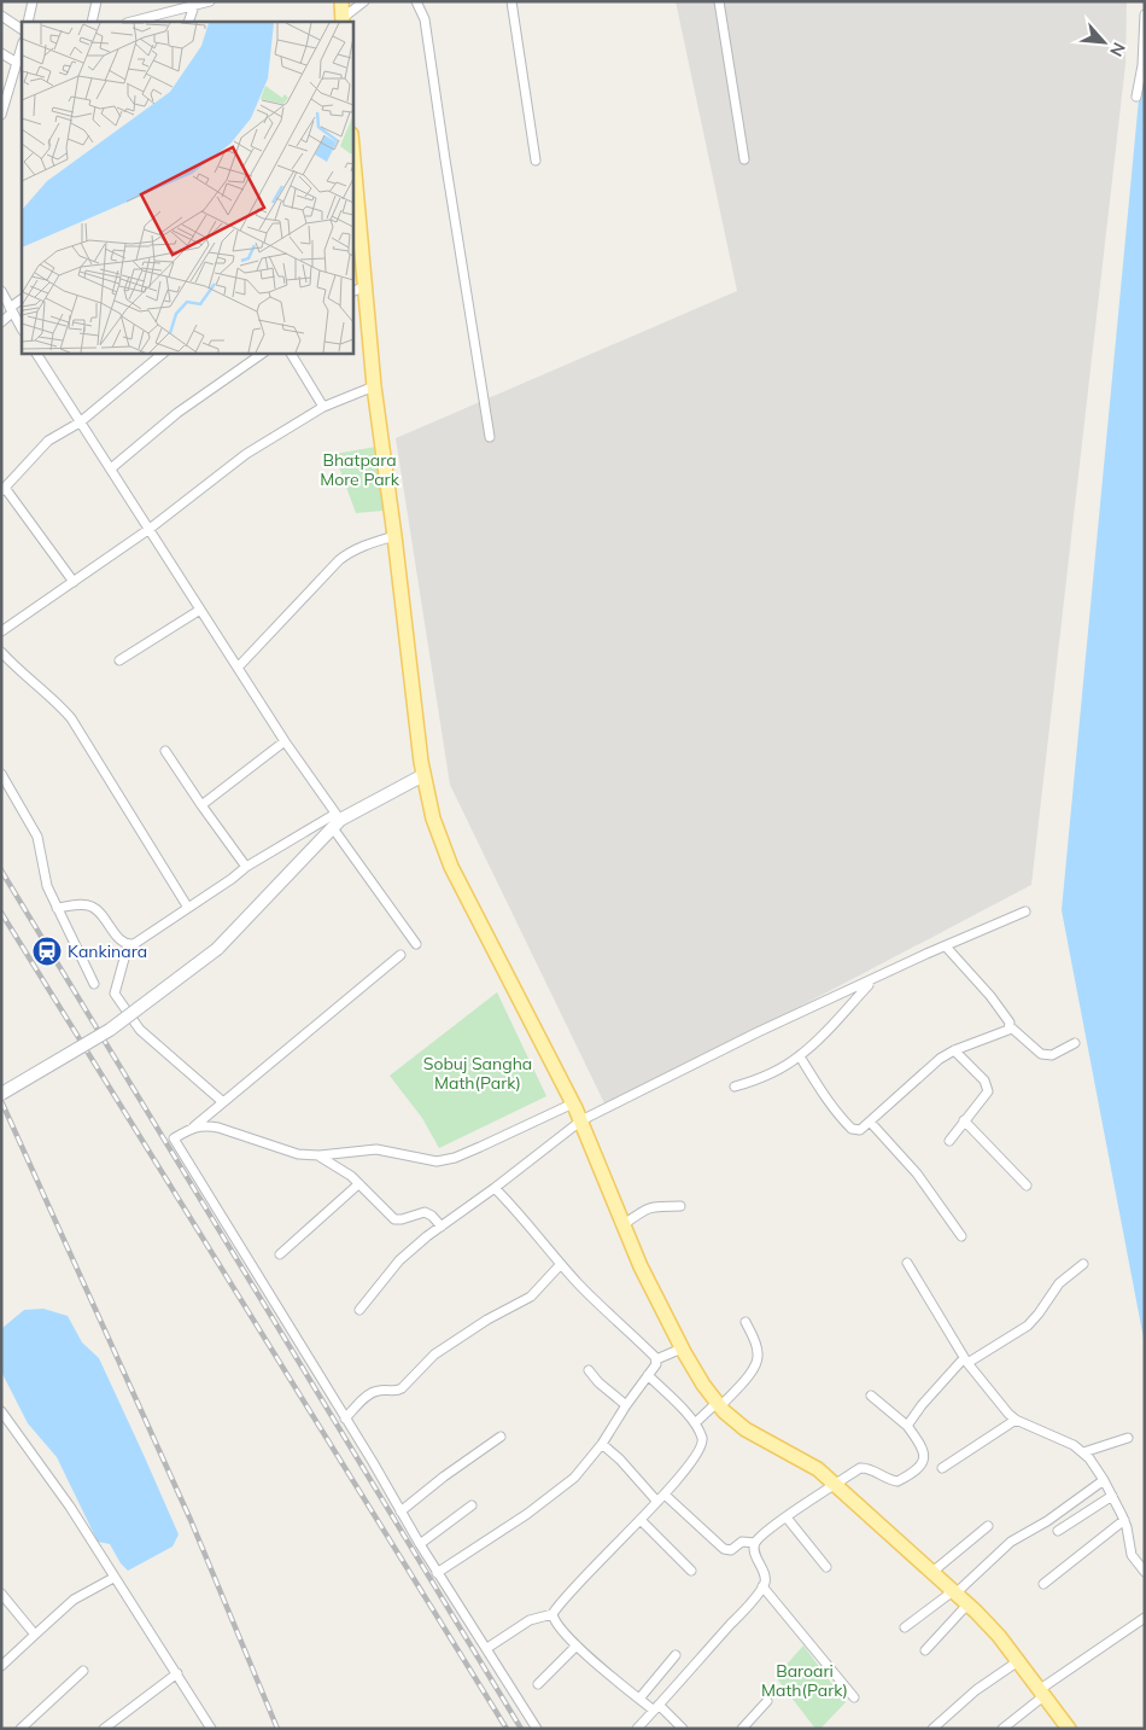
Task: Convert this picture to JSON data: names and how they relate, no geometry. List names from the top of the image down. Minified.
{"parks":["Bhatpara More Park","Sobuj Sangha Math(Park)","Baroari Math(Park)"],"places":{"station":["Kankinara"]},"north":"bottom right"}
